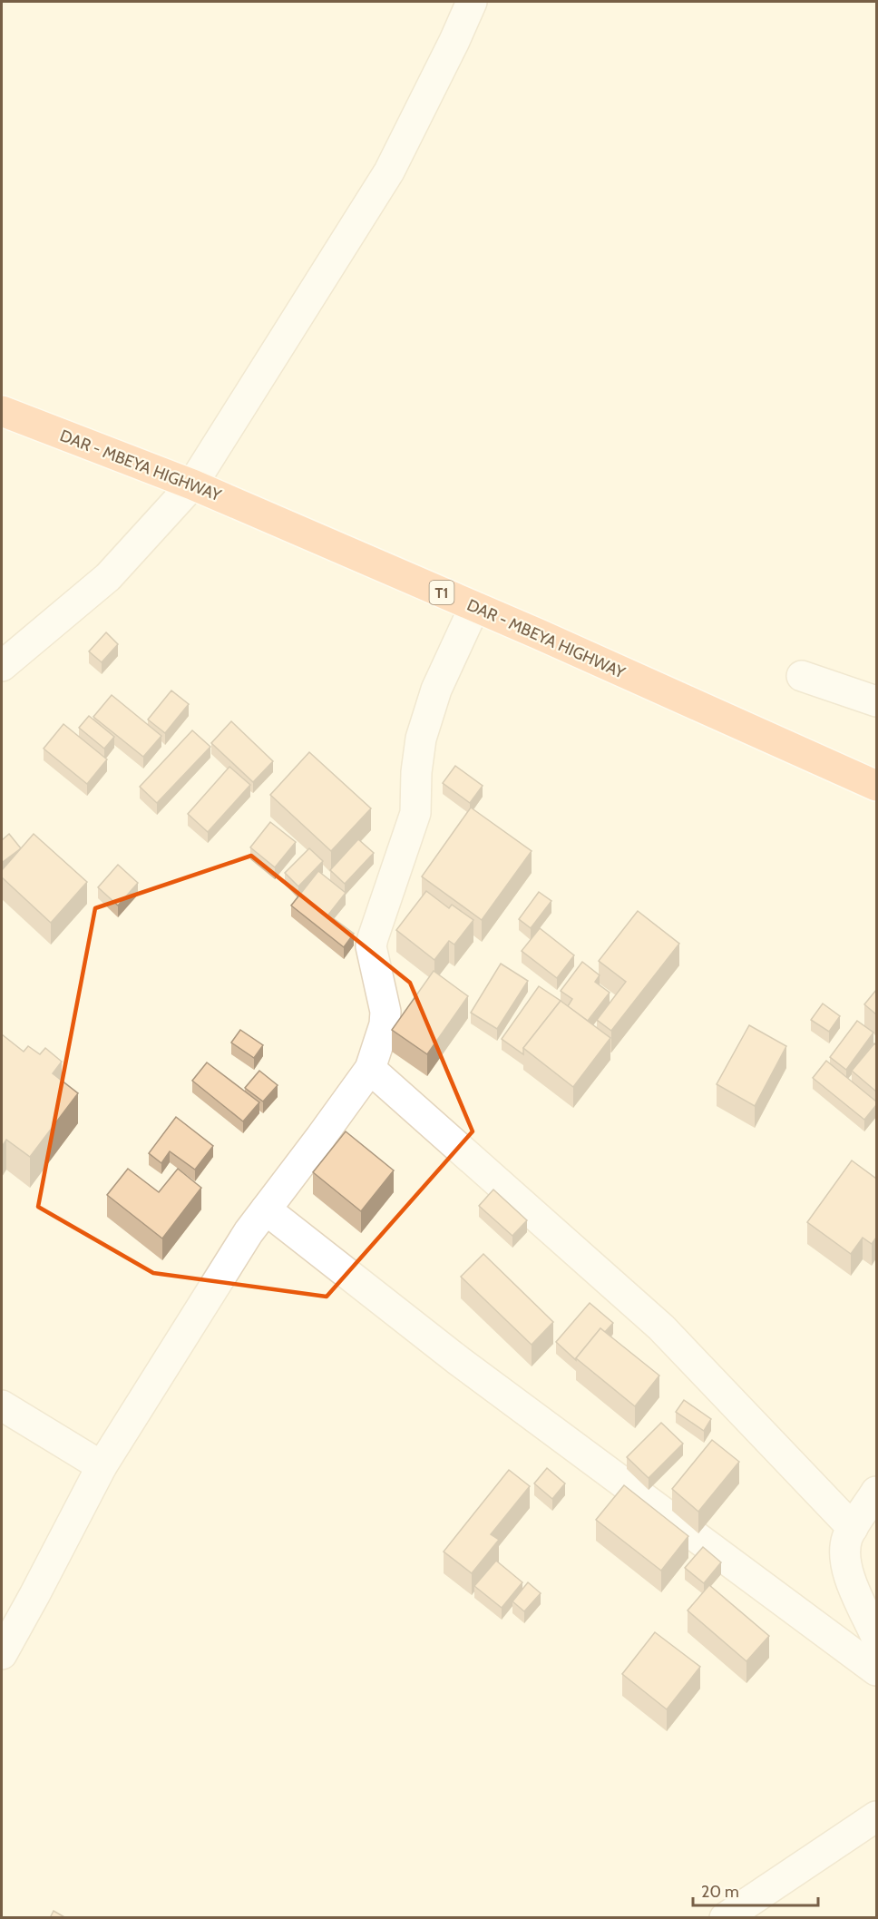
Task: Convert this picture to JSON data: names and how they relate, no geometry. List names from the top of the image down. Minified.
{"streets":{"highway":["DAR - MBEYA HIGHWAY","T1"]},"scale_bar":"20 m"}
